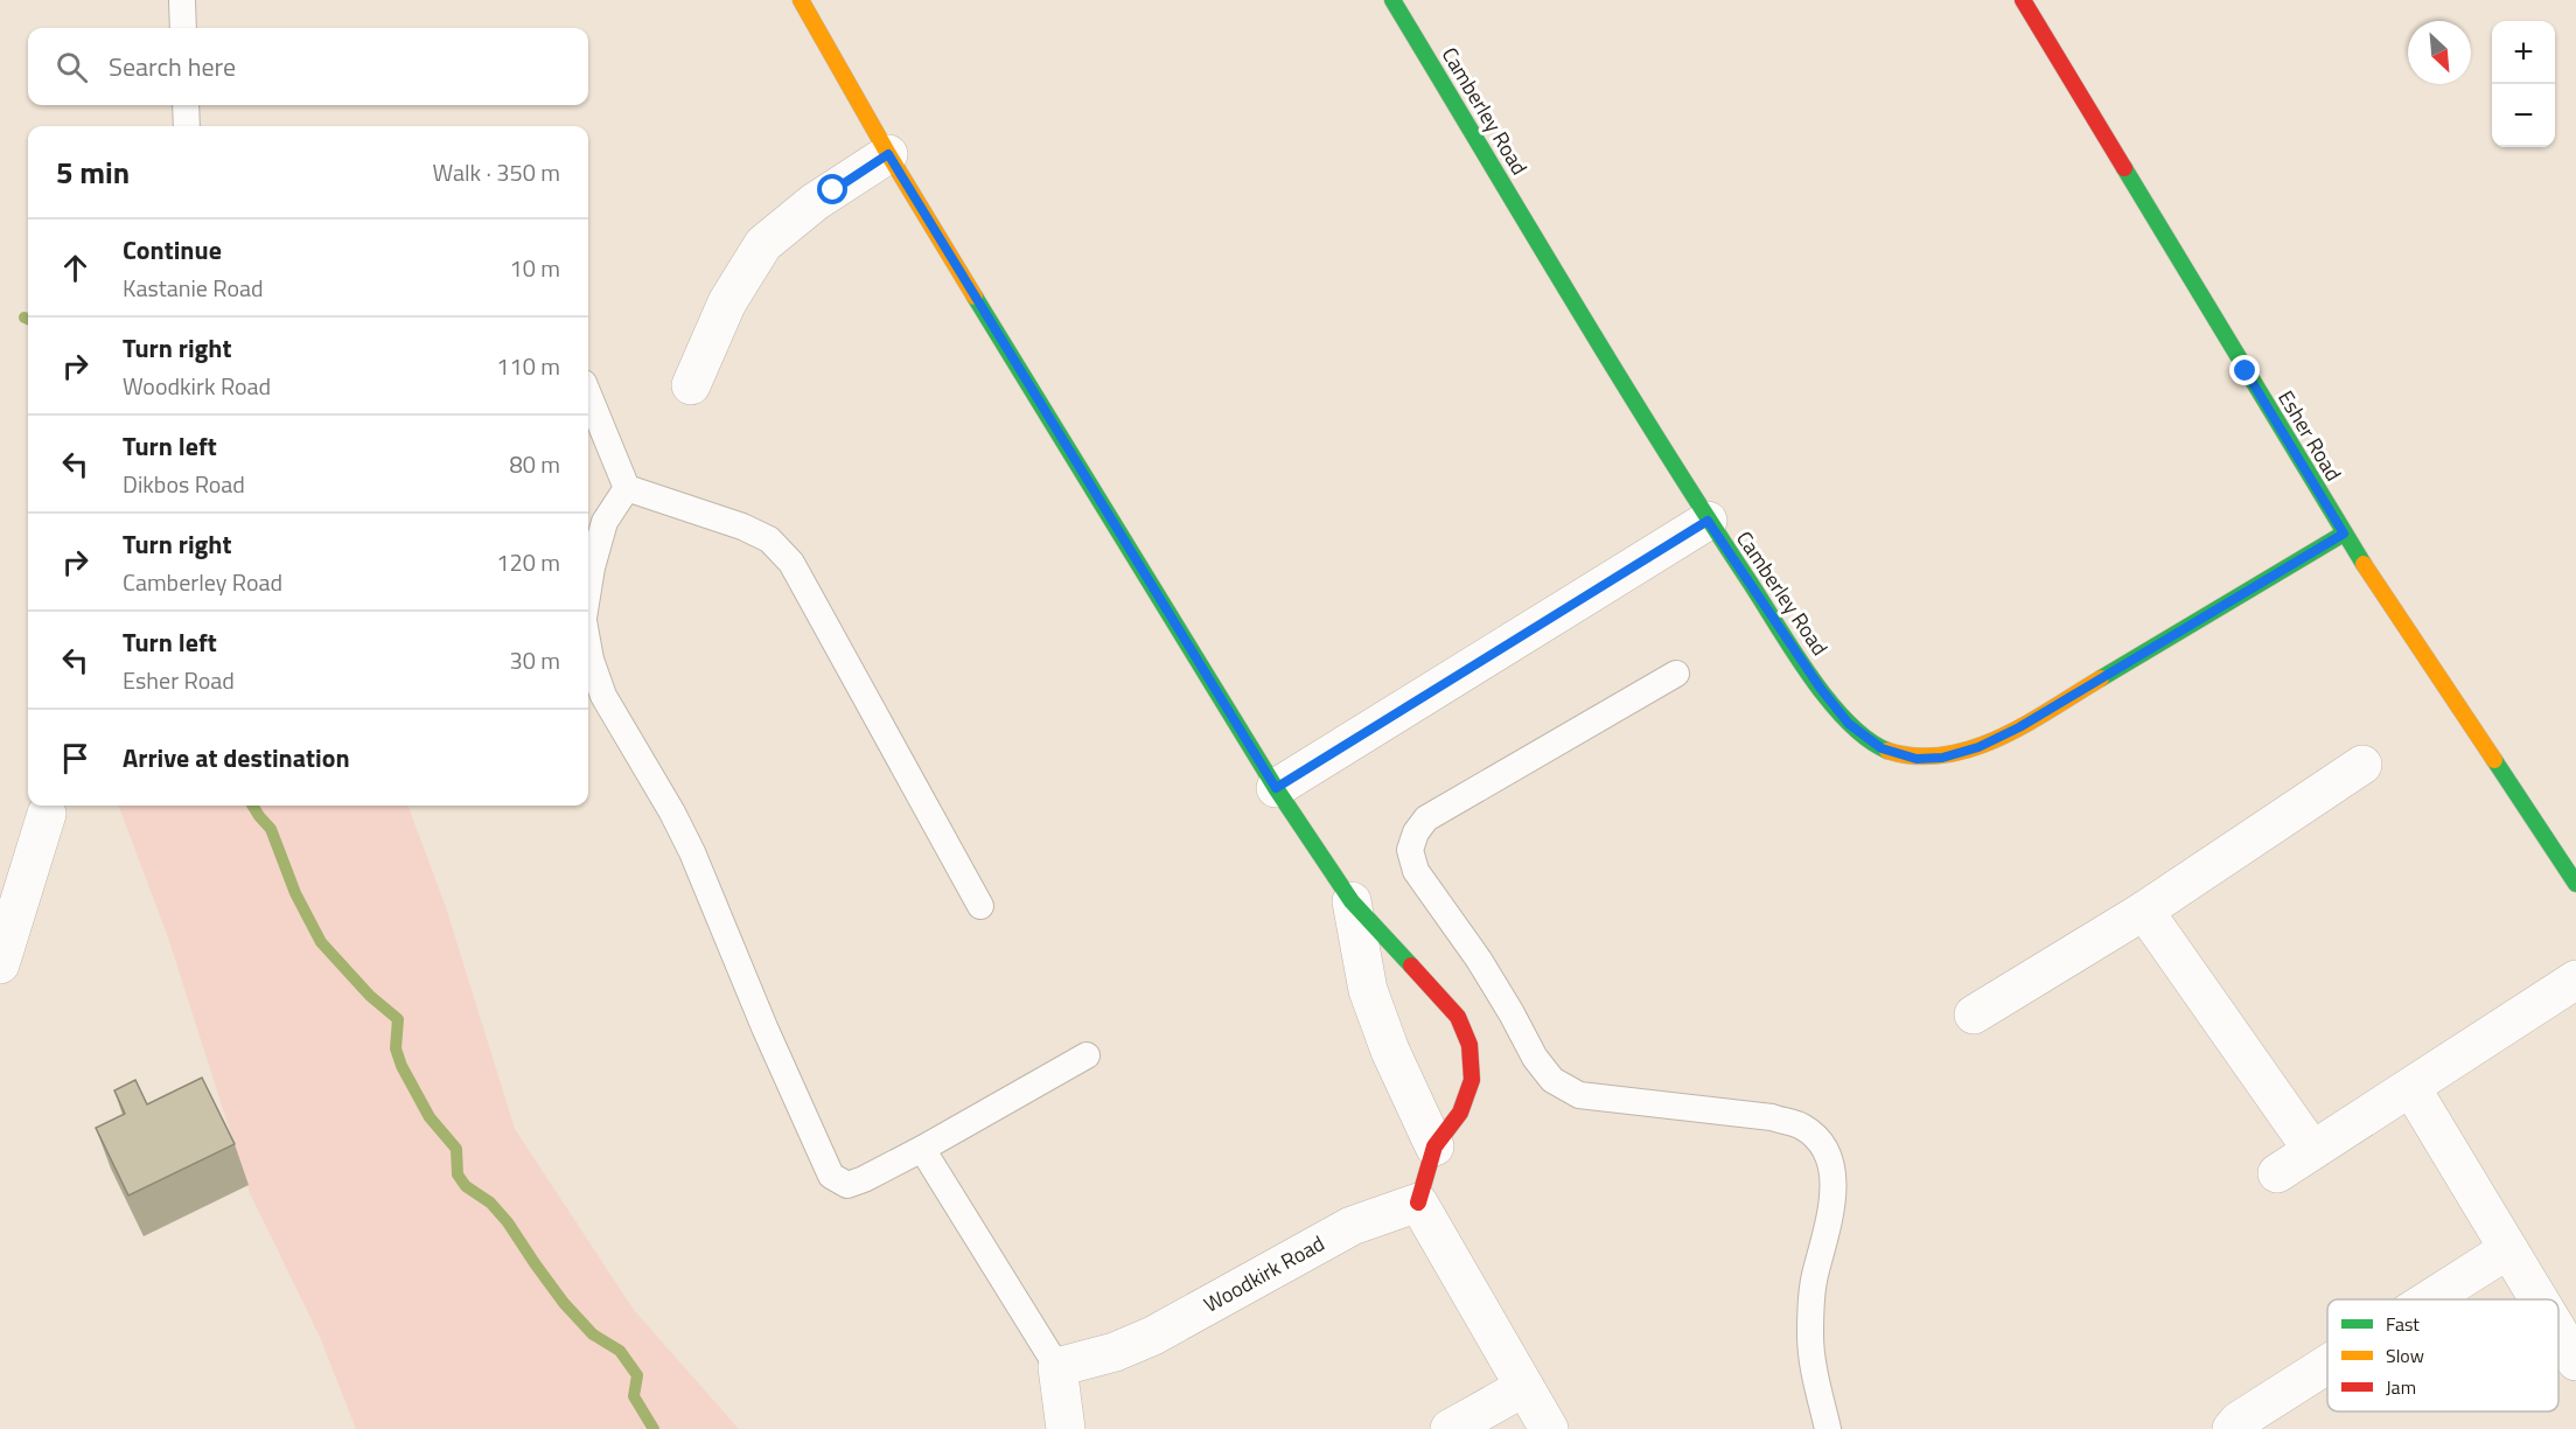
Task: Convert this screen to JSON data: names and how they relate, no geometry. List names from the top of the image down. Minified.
{"streets":{"street":["Camberley Road","Esher Road","Woodkirk Road"]},"crossings":[["Camberley Road","Esher Road"]],"legend":["Fast","Slow","Jam"],"north":"bottom right","page":{"map_buttons":["+","−"],"search":"Search here","heading":["5 min","Walk · 350 m"],"list":[["Continue","Kastanie Road","10 m"],["Turn right","Woodkirk Road","110 m"],["Turn left","Dikbos Road","80 m"],["Turn right","Camberley Road","120 m"],["Turn left","Esher Road","30 m"],"Arrive at destination"]}}
